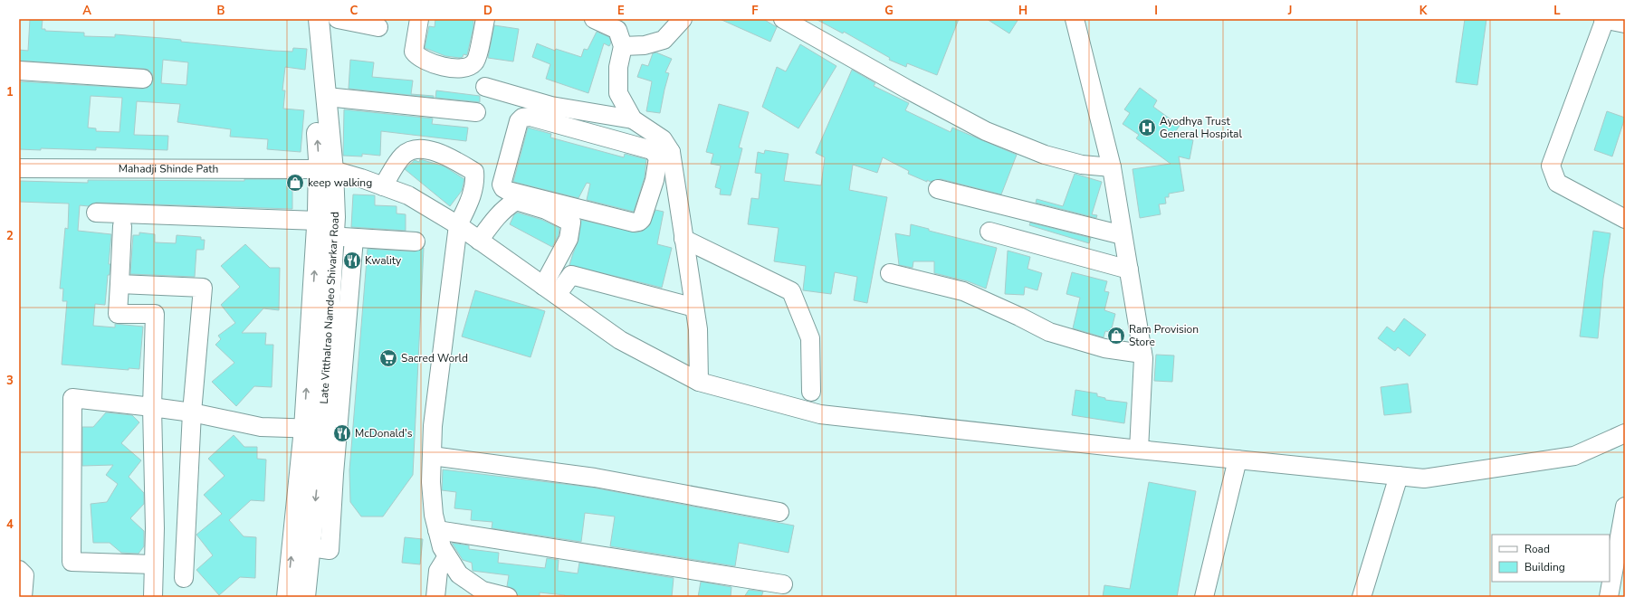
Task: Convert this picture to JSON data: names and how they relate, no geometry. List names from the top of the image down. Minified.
{"streets":{"main road":["Late Vitthalrao Namdeo Shivarkar Road"],"street":["Mahadji Shinde Path"]},"crossings":[["Mahadji Shinde Path","Late Vitthalrao Namdeo Shivarkar Road"]],"places":{"hospital":["Ayodhya Trust General Hospital"],"shop":["keep walking","Ram Provision Store"],"restaurant":["Kwality","McDonald's"],"supermarket":["Sacred World"]},"legend":["Road","Building"],"grid":{"columns":["A","B","C","D","E","F","G","H","I","J","K","L"],"rows":["1","2","3","4"]}}
